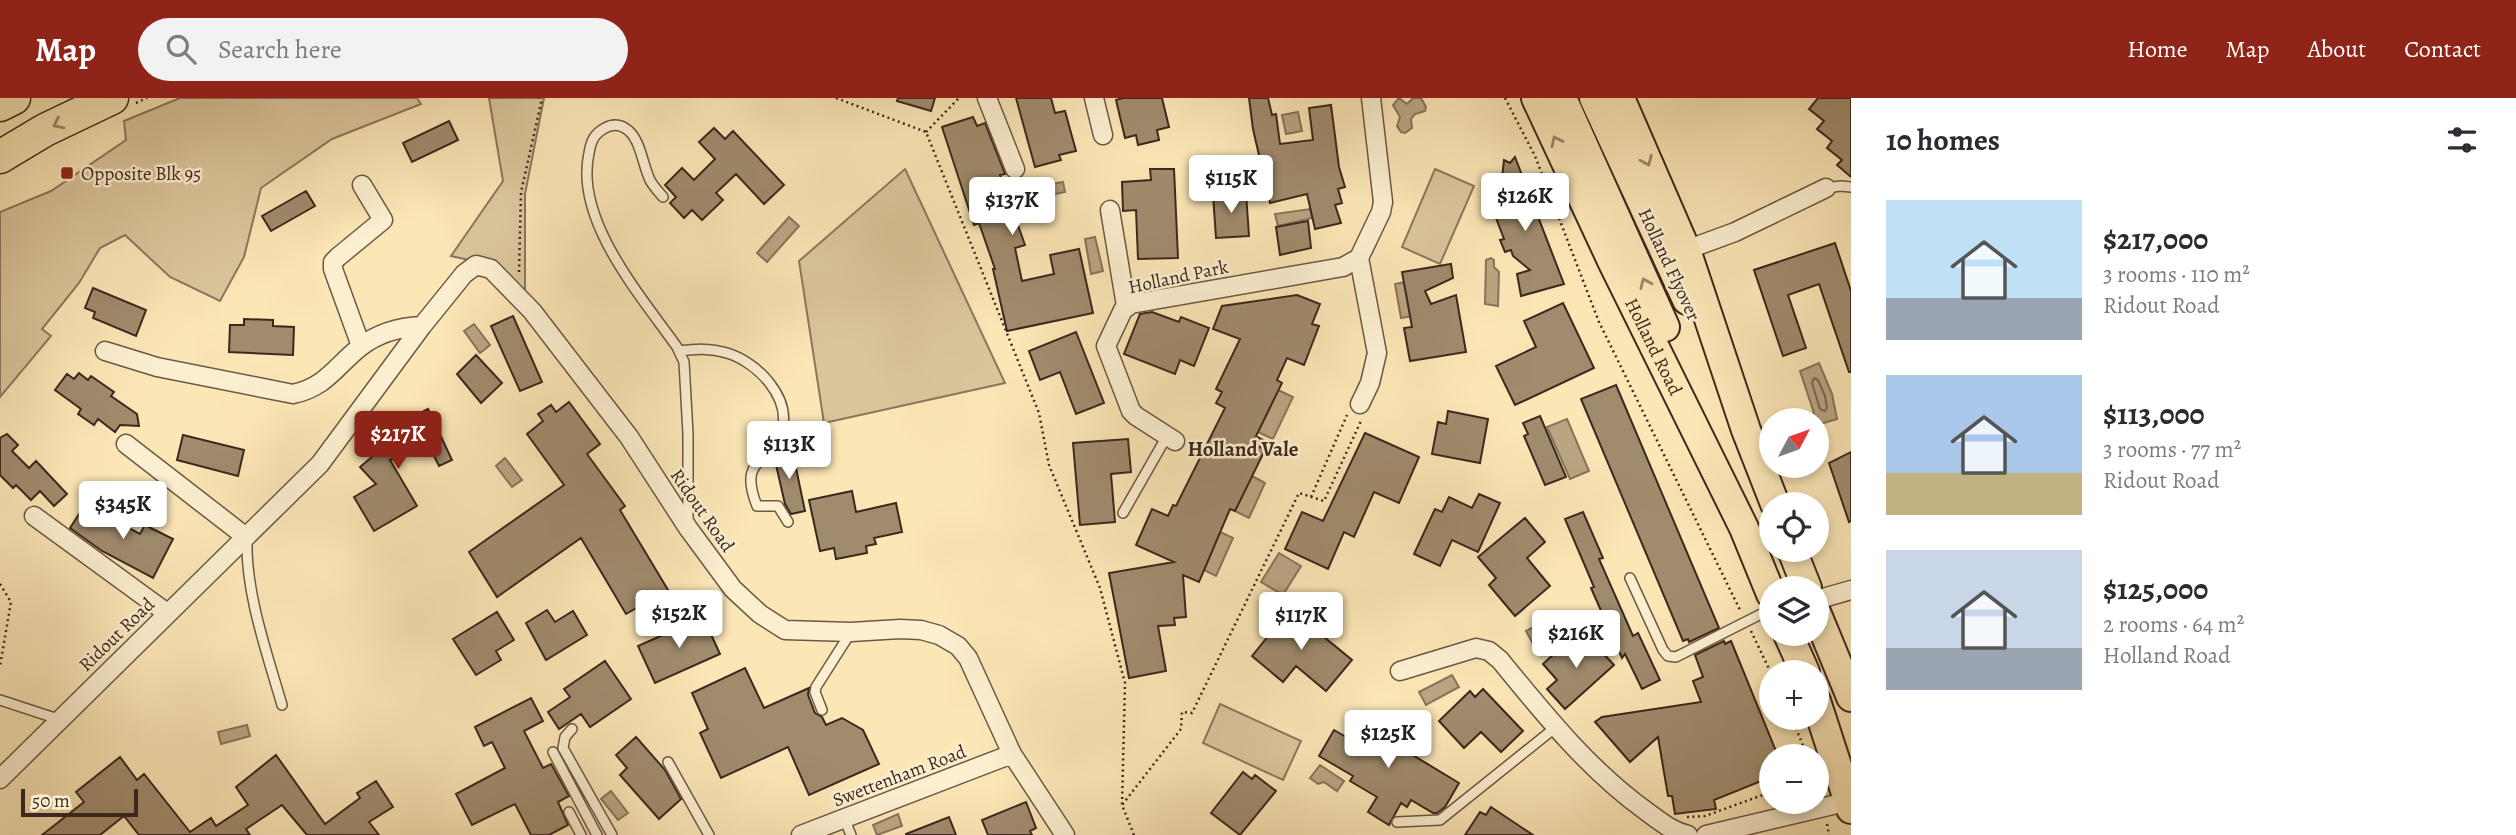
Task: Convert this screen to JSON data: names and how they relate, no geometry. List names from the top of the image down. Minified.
{"streets":{"main road":["Holland Flyover","Holland Road"],"street":["Holland Park","Ridout Road","Swettenham Road"]},"crossings":[["Holland Flyover","Holland Road"],["Ridout Road","Swettenham Road"]],"districts":["Holland Vale"],"places":{"transit":["Opposite Blk 95"]},"scale_bar":"50 m","north":"top right","page":{"header":"Map","search":"Search here","nav":["Home","Map","About","Contact"],"heading":"10 homes","price":["$115K","$126K","$137K","$217K","$113K","$345K","$152K","$117K","$216K","$125K"],"list":[{"name":"$217,000","note":"3 rooms · 110 m² · Ridout Road"},{"name":"$113,000","note":"3 rooms · 77 m² · Ridout Road"},{"name":"$125,000","note":"2 rooms · 64 m² · Holland Road"}],"map_buttons":["+","−"],"scale":"50 m"}}
